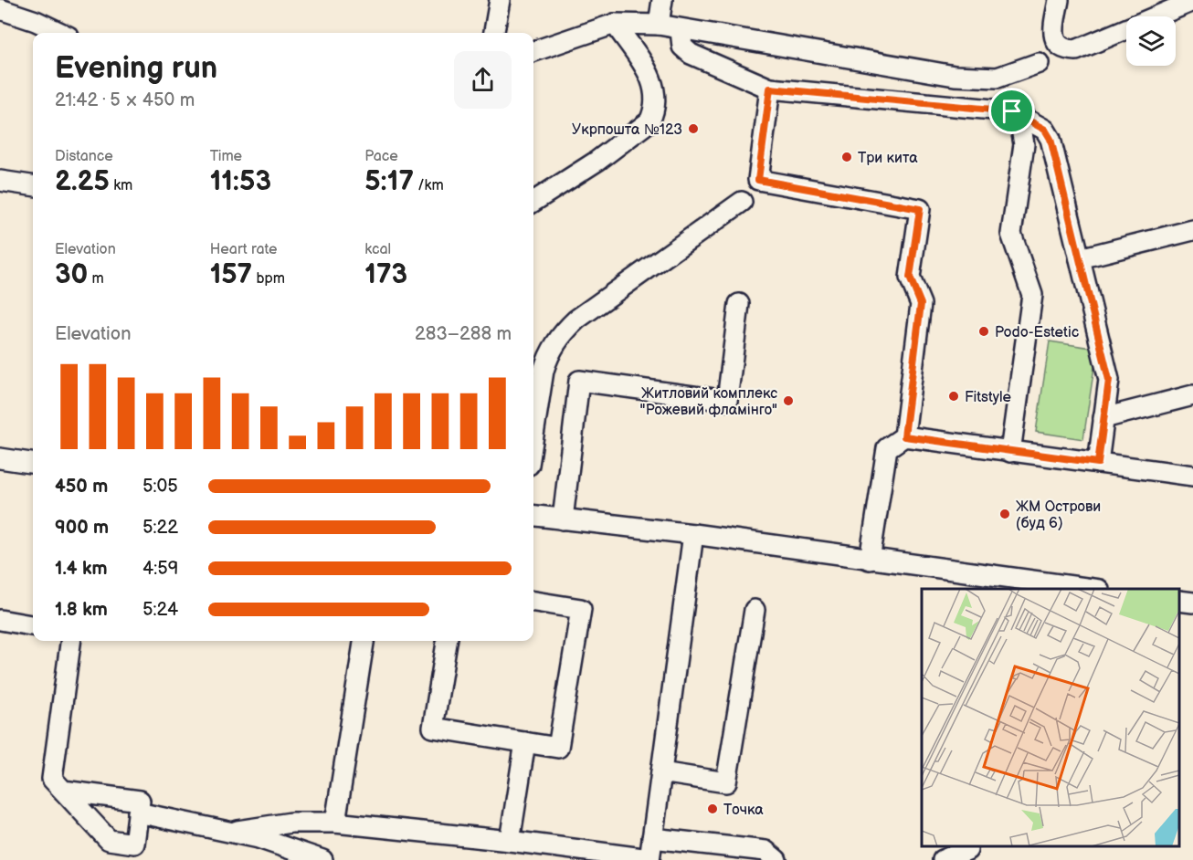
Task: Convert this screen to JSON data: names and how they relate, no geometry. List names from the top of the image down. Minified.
{"places":["Укрпошта №123","Три кита","Podo-Estetic","Fitstyle","Житловий комплекс \"Рожевий фламінго\"","ЖМ Острови (буд 6)","Точка"],"page":{"heading":["Evening run","21:42 · 5 × 450 m"],"stats":[["Distance","2.25 km"],["Time","11:53"],["Pace","5:17 /km"],["Elevation","30 m"],["Heart rate","157 bpm"],["kcal","173"]],"chart":["Elevation","283–288 m"],"list":[{"name":"450 m","note":"5:05"},{"name":"900 m","note":"5:22"},{"name":"1.4 km","note":"4:59"},{"name":"1.8 km","note":"5:24"}]}}
